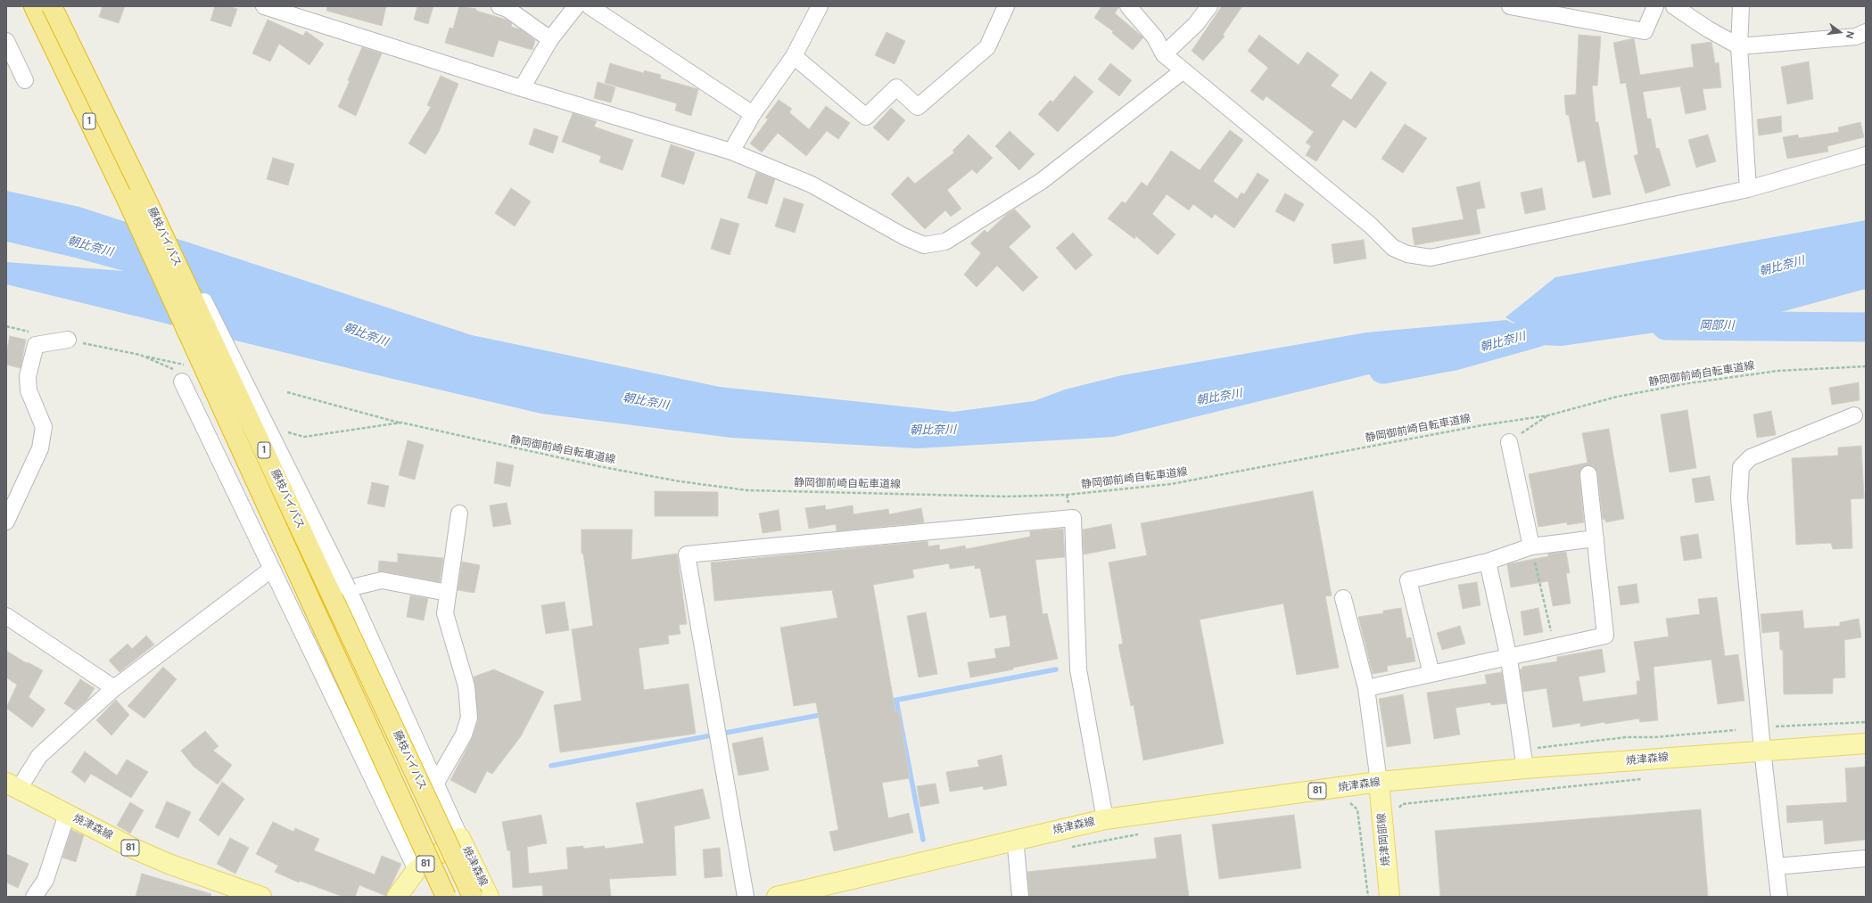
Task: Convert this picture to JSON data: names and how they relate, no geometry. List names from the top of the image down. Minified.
{"streets":{"highway":["1","藤枝バイパス"],"main road":["焼津森線","81","焼津岡部線"],"path":["静岡御前崎自転車道線"]},"crossings":[["焼津森線","焼津岡部線"]],"water":["朝比奈川","岡部川"],"north":"right"}
